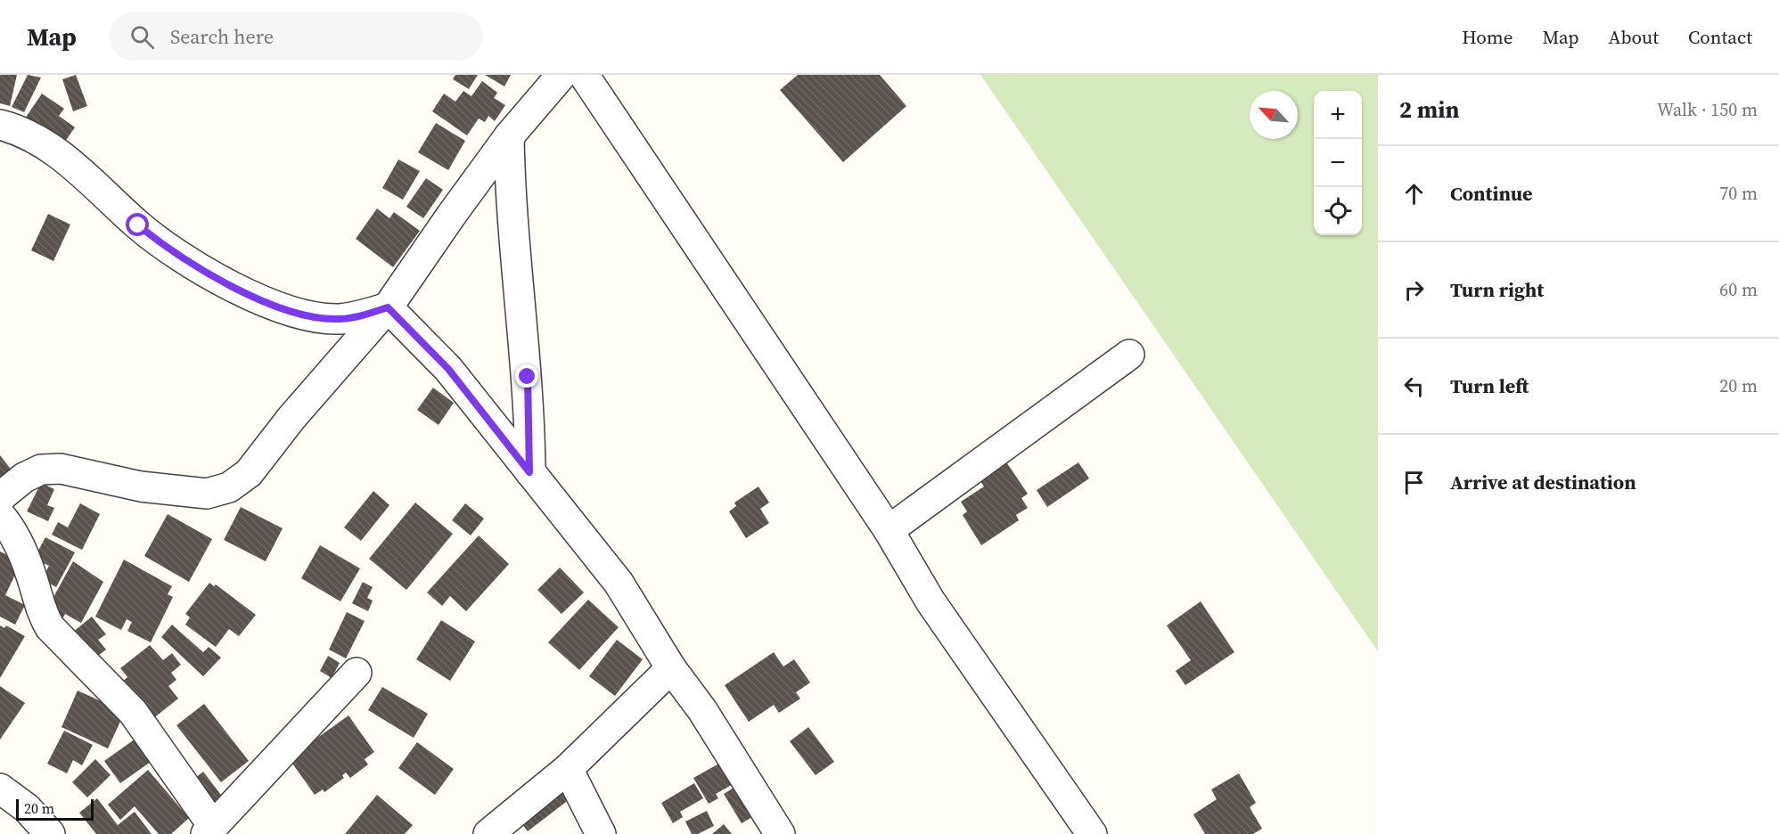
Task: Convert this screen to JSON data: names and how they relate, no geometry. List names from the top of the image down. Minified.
{"scale_bar":"20 m","north":"top left","page":{"header":"Map","search":"Search here","nav":["Home","Map","About","Contact"],"heading":["2 min","Walk · 150 m"],"map_buttons":["+","−"],"list":[["Continue","70 m"],["Turn right","60 m"],["Turn left","20 m"],"Arrive at destination"],"scale":"20 m"}}
